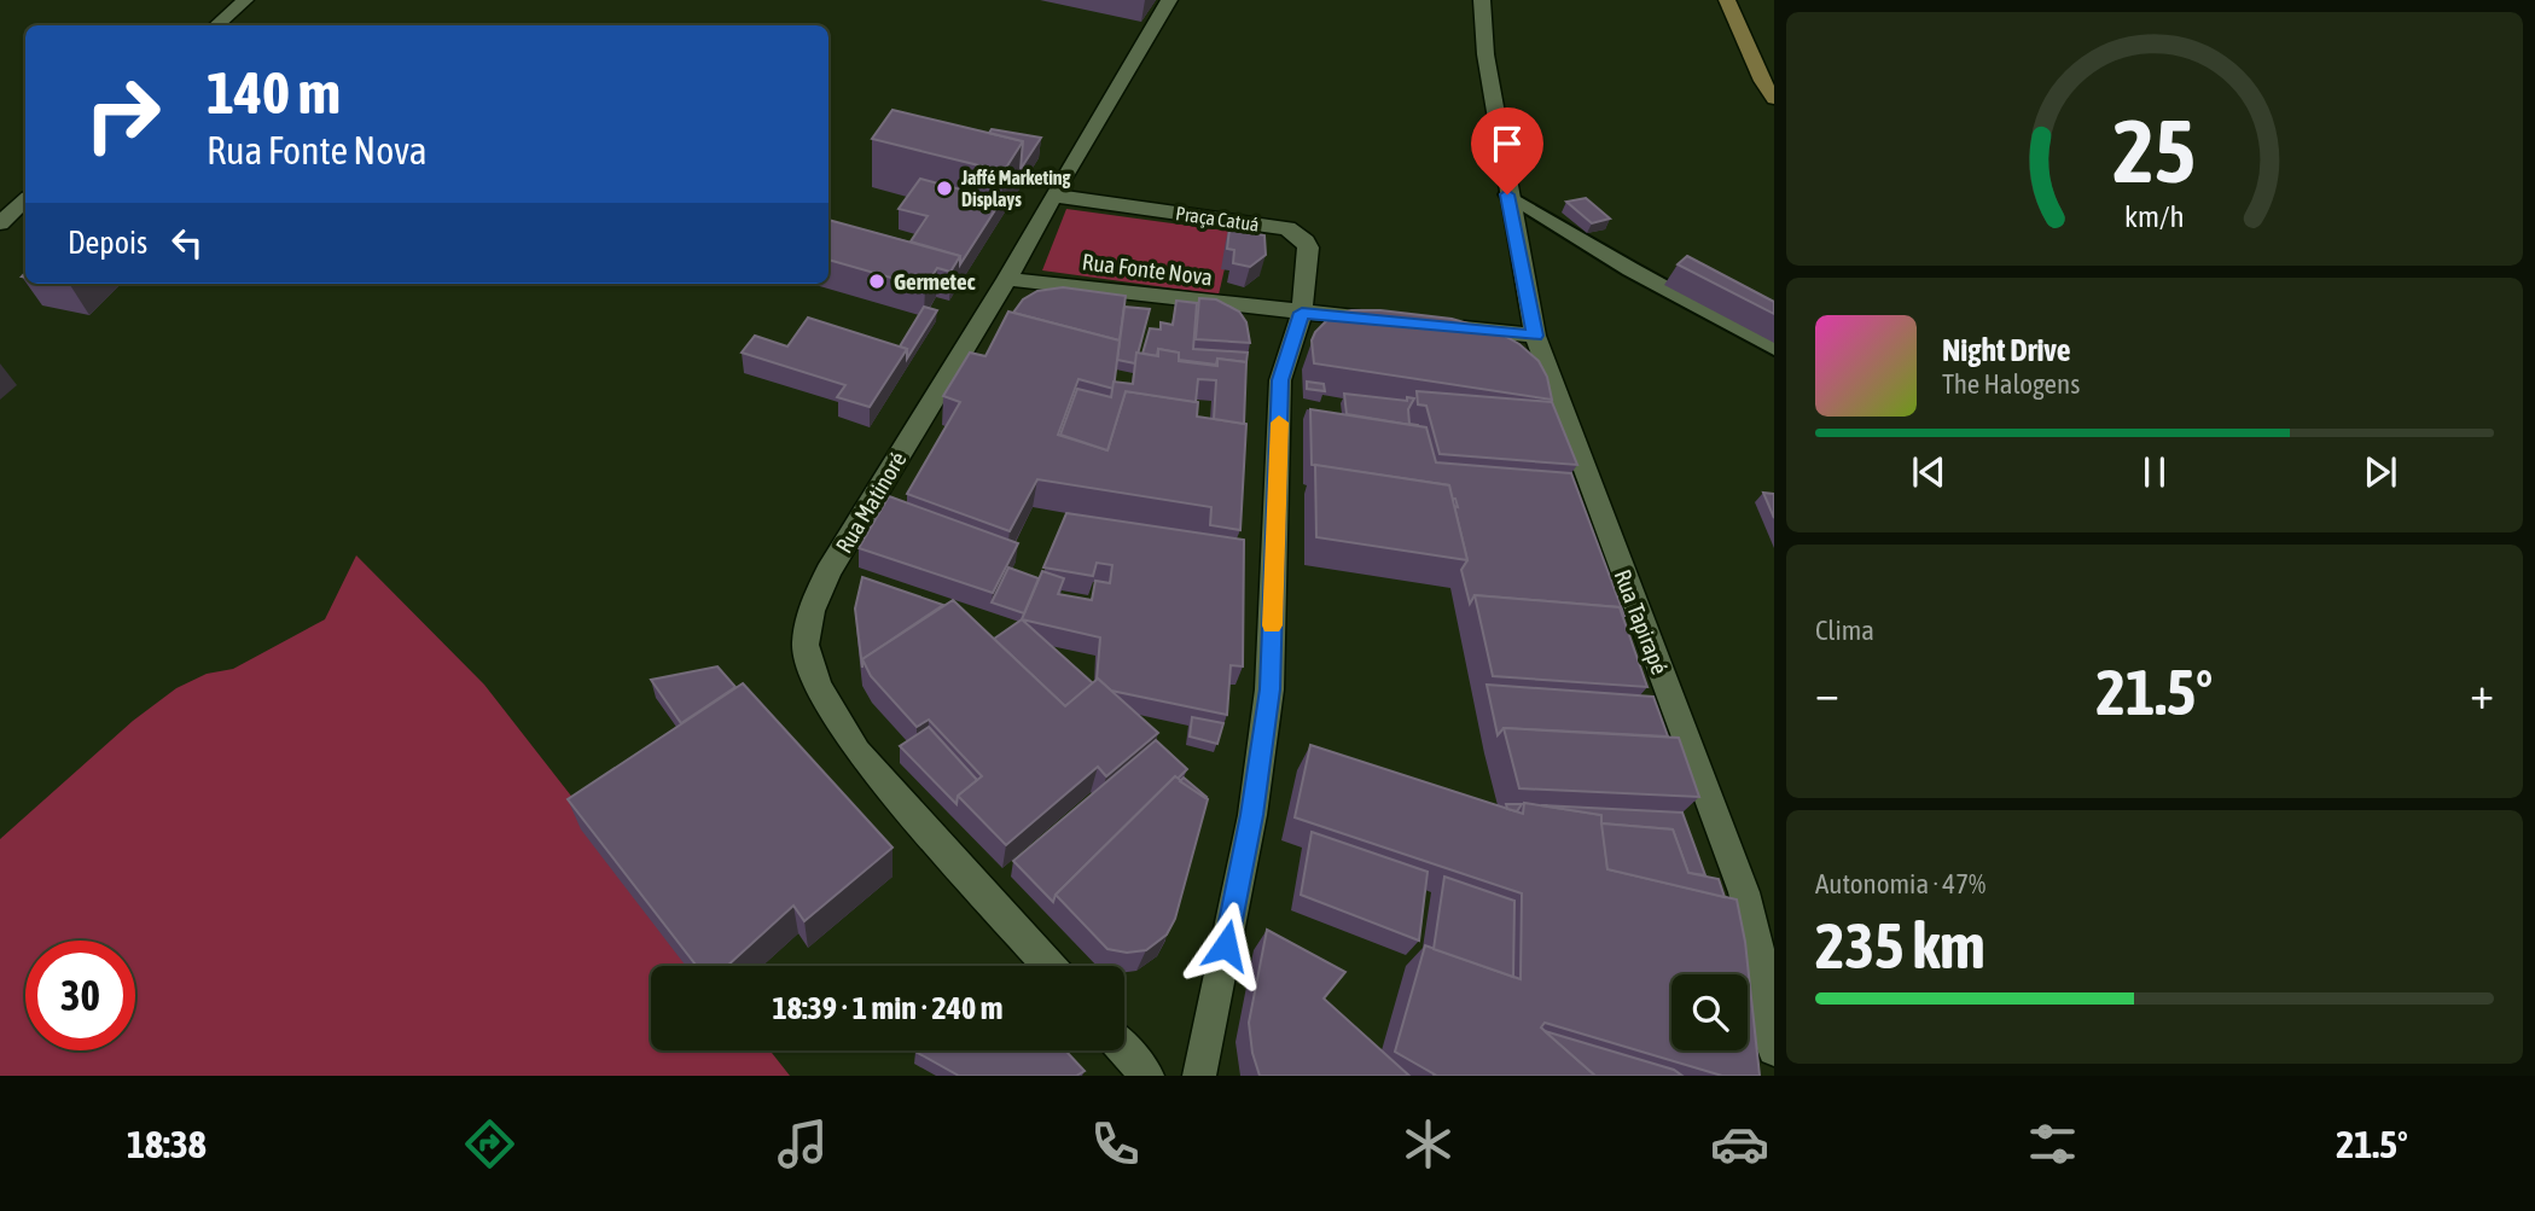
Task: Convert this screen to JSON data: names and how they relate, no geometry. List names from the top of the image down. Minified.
{"streets":{"street":["Praça Catuá","Rua Fonte Nova","Rua Matinoré","Rua Tapirapé"]},"crossings":[["Praça Catuá","Rua Fonte Nova"],["Praça Catuá","Rua Matinoré"],["Rua Fonte Nova","Rua Matinoré"]],"places":["Jaffé Marketing Displays","Germetec"],"page":{"turn":["140 m","Rua Fonte Nova"],"then":"Depois","song":["Night Drive","The Halogens"],"tile":["Clima",["Autonomia · 47%","235 km"]],"heat":["−","21.5°","+"],"limit":"30","trip":"18:39 · 1 min · 240 m","tabs":["18:38","21.5°"],"gauge":["25","km/h"]}}
